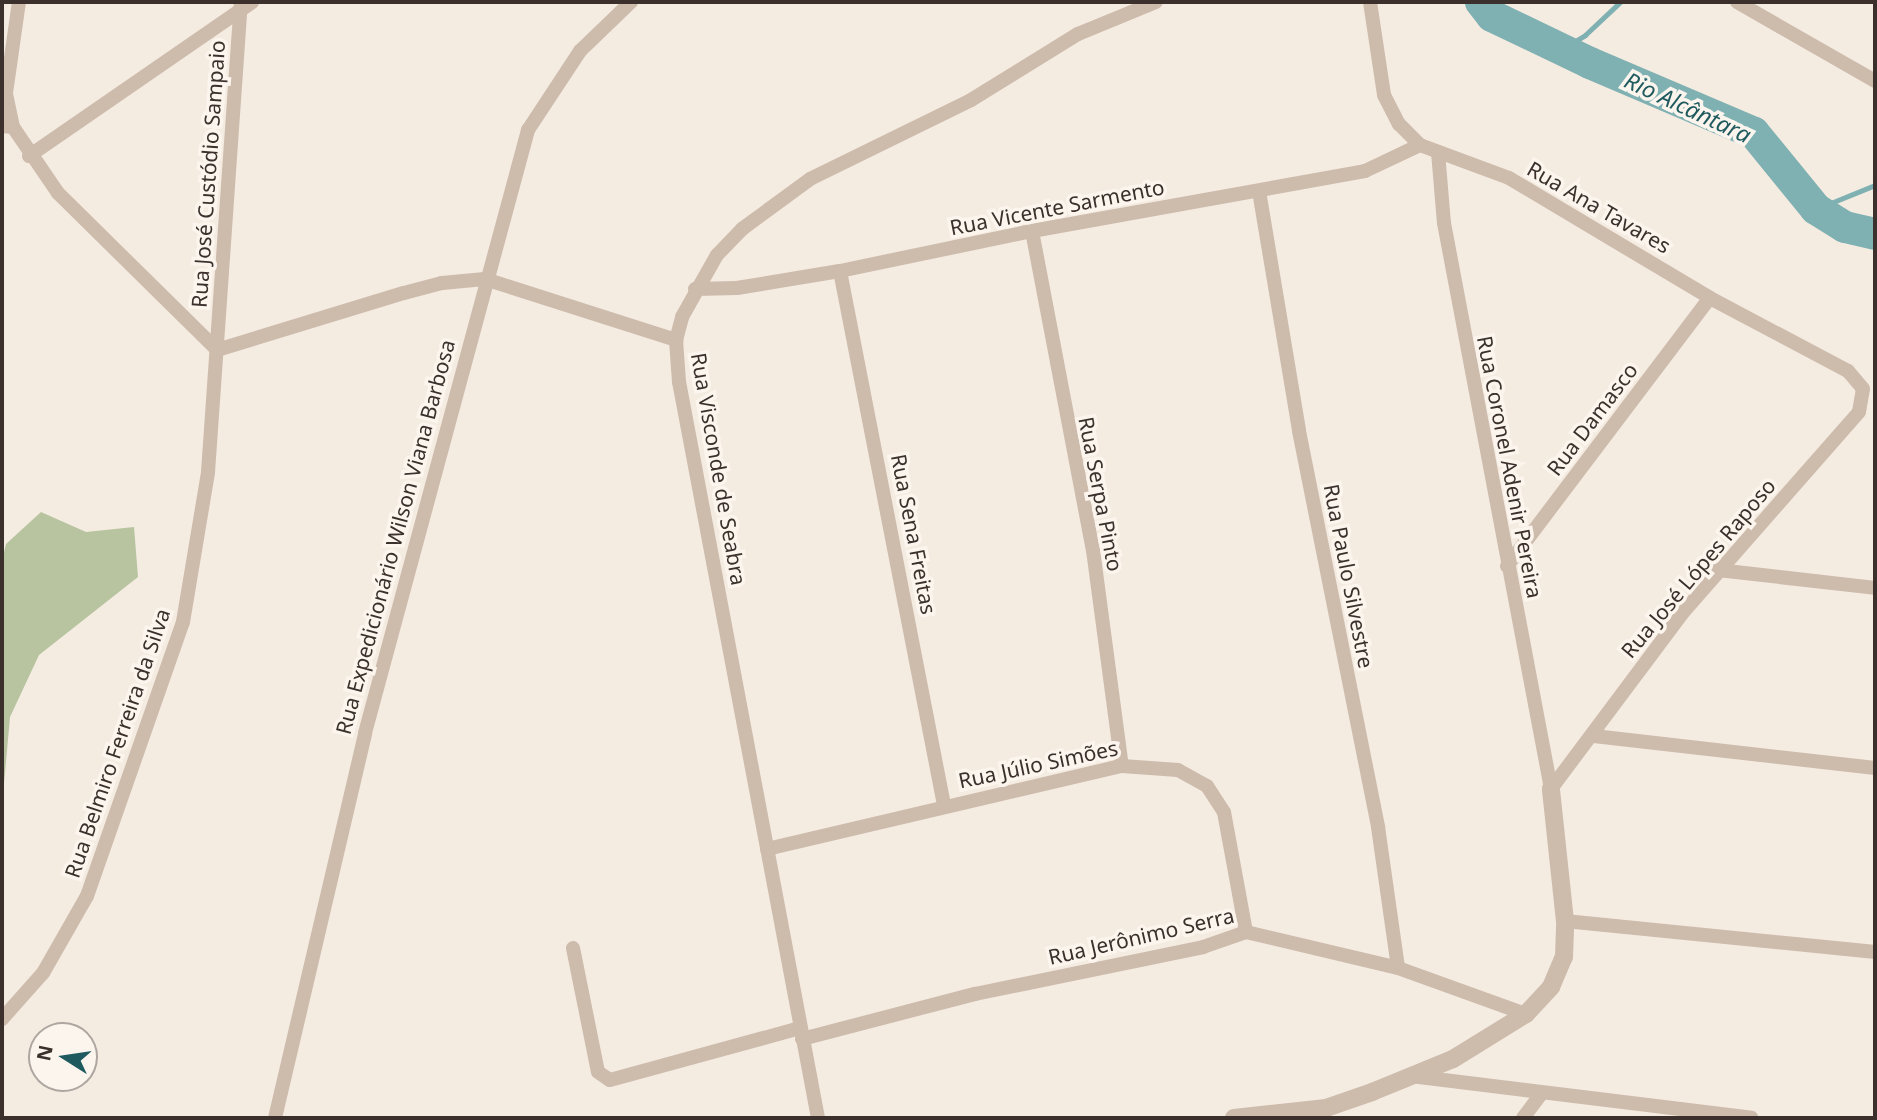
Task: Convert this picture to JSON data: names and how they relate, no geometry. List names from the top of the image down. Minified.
{"streets":{"street":["Rua José Custódio Sampaio","Rua Vicente Sarmento","Rua Ana Tavares","Rua Damasco","Rua Coronel Adenir Pereira","Rua Visconde de Seabra","Rua Serpa Pinto","Rua Sena Freitas","Rua Expedicionário Wilson Viana Barbosa","Rua José Lópes Raposo","Rua Paulo Silvestre","Rua Belmiro Ferreira da Silva","Rua Júlio Simões","Rua Jerônimo Serra"]},"crossings":[["Rua José Custódio Sampaio","Rua Belmiro Ferreira da Silva"],["Rua Vicente Sarmento","Rua Ana Tavares"],["Rua Vicente Sarmento","Rua Visconde de Seabra"],["Rua Vicente Sarmento","Rua Serpa Pinto"],["Rua Vicente Sarmento","Rua Sena Freitas"],["Rua Vicente Sarmento","Rua Paulo Silvestre"],["Rua Ana Tavares","Rua Damasco"],["Rua Ana Tavares","Rua Coronel Adenir Pereira"],["Rua Ana Tavares","Rua José Lópes Raposo"],["Rua Damasco","Rua Coronel Adenir Pereira"],["Rua Coronel Adenir Pereira","Rua José Lópes Raposo"],["Rua Visconde de Seabra","Rua Júlio Simões"],["Rua Visconde de Seabra","Rua Jerônimo Serra"],["Rua Serpa Pinto","Rua Júlio Simões"],["Rua Sena Freitas","Rua Júlio Simões"],["Rua Paulo Silvestre","Rua Jerônimo Serra"],["Rua Júlio Simões","Rua Jerônimo Serra"]],"water":["Rio Alcântara"],"north":"left"}
